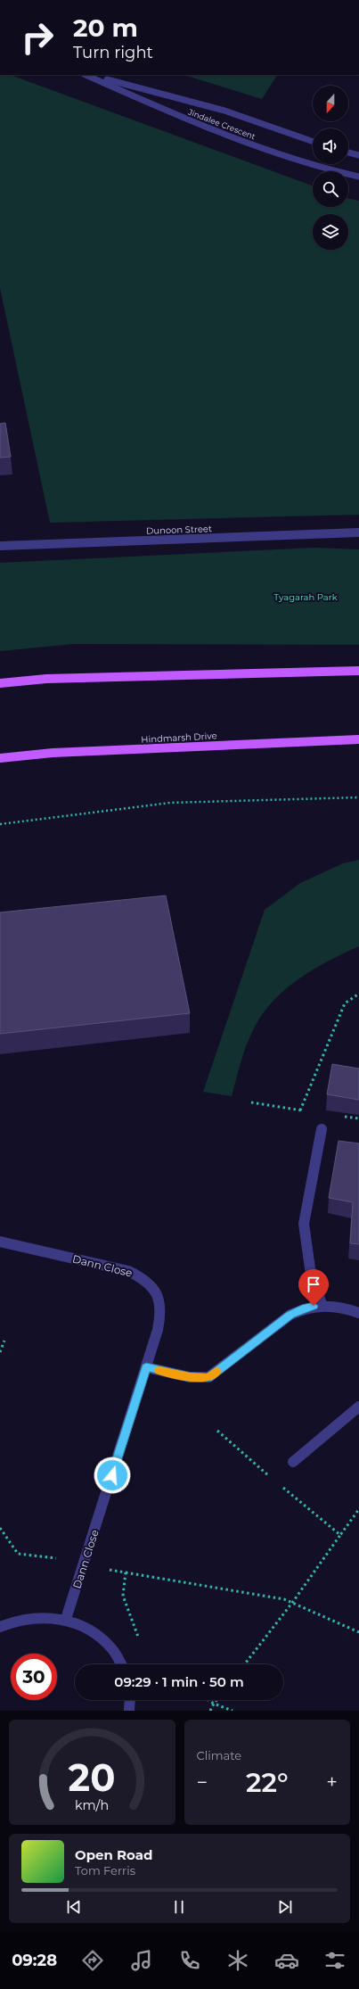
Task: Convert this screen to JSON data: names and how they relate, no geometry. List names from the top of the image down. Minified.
{"streets":{"main road":["Hindmarsh Drive"],"street":["Jindalee Crescent","Dunoon Street","Dann Close"]},"parks":["Tyagarah Park"],"north":"bottom","page":{"turn":["20 m","Turn right"],"limit":"30","trip":"09:29 · 1 min · 50 m","tile":"Climate","heat":["−","22°","+"],"song":["Open Road","Tom Ferris"],"tabs":"09:28","gauge":["20","km/h"]}}
